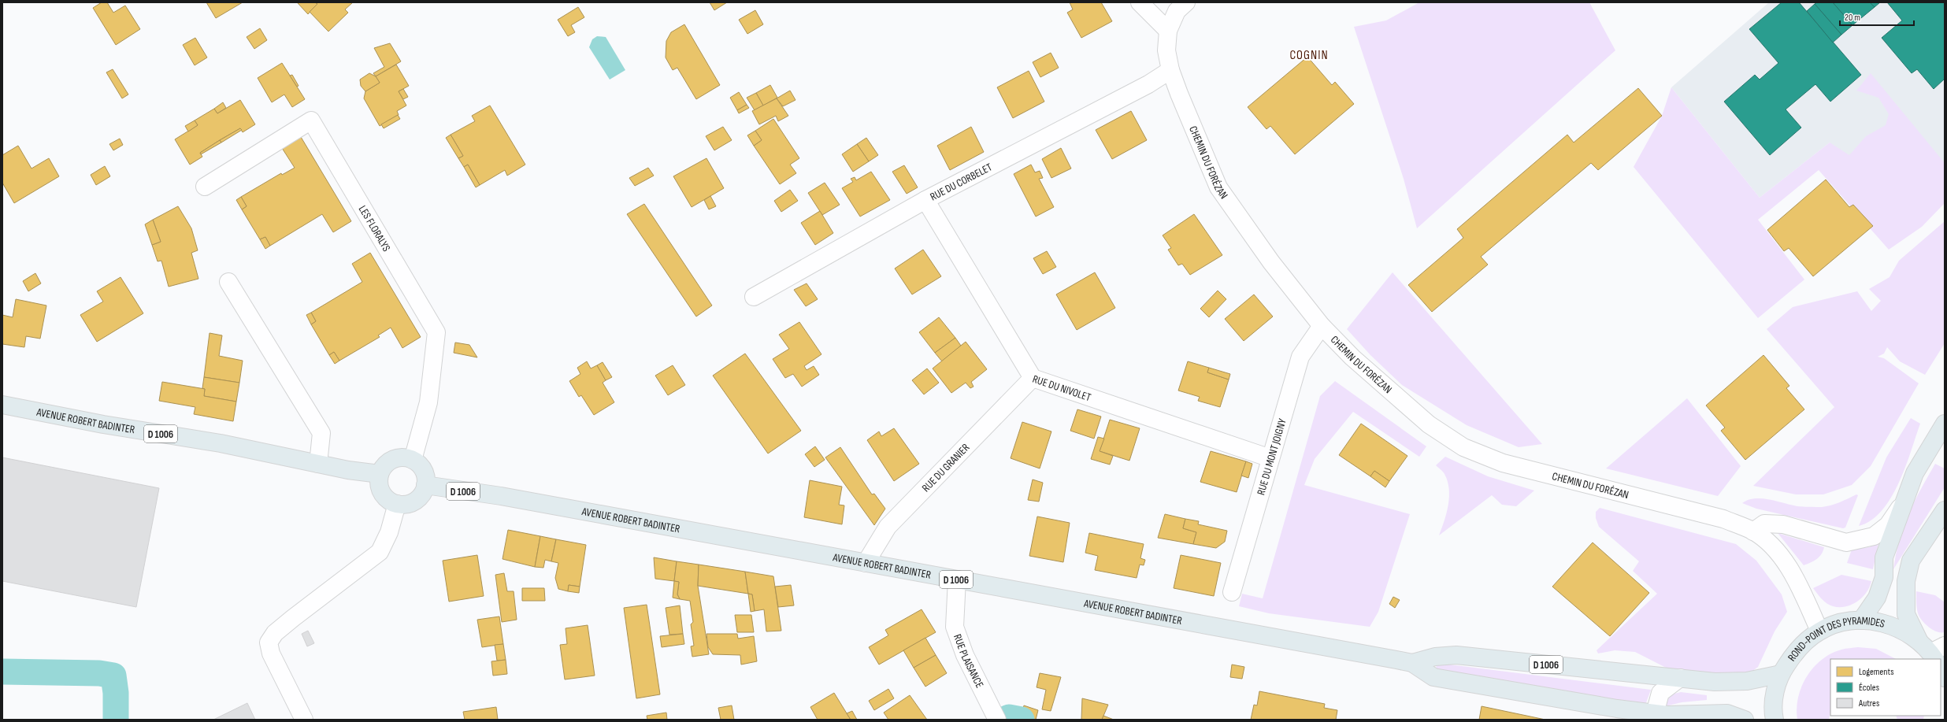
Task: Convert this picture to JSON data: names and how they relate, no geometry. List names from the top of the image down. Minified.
{"streets":{"main road":["AVENUE ROBERT BADINTER","D 1006","ROND-POINT DES PYRAMIDES"],"street":["CHEMIN DU FORÉZAN","RUE DU CORBELET","LES FLORALYS","RUE DU NIVOLET","RUE DU MONT JOIGNY","RUE DU GRANIER","RUE PLAISANCE"]},"crossings":[["CHEMIN DU FORÉZAN","RUE DU CORBELET"],["CHEMIN DU FORÉZAN","RUE DU MONT JOIGNY"],["CHEMIN DU FORÉZAN","ROND-POINT DES PYRAMIDES"],["RUE DU CORBELET","RUE DU NIVOLET"],["LES FLORALYS","AVENUE ROBERT BADINTER"],["LES FLORALYS","D 1006"],["RUE DU NIVOLET","RUE DU MONT JOIGNY"],["RUE DU NIVOLET","RUE DU GRANIER"],["AVENUE ROBERT BADINTER","D 1006"],["AVENUE ROBERT BADINTER","RUE DU GRANIER"],["AVENUE ROBERT BADINTER","RUE PLAISANCE"],["D 1006","ROND-POINT DES PYRAMIDES"]],"districts":["COGNIN"],"legend":["Logements","Écoles","Autres"],"scale_bar":"20 m"}
